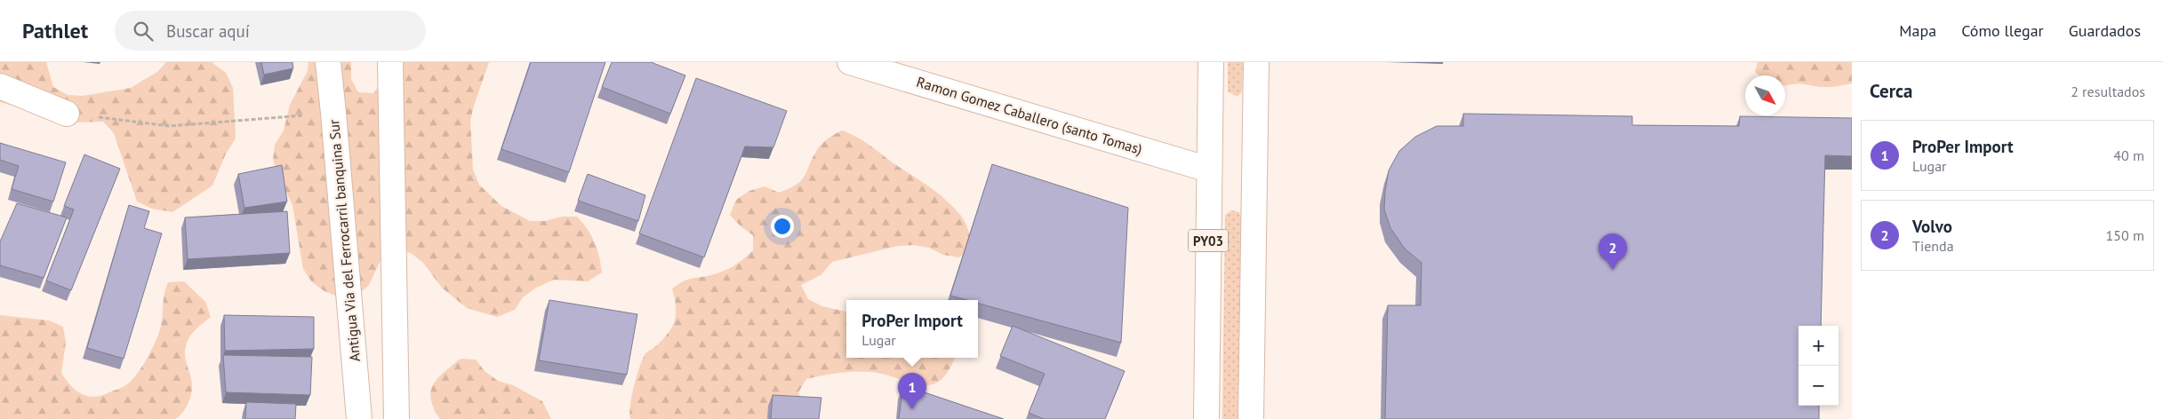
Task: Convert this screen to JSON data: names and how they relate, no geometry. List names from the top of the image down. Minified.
{"streets":{"main road":["Ramon Gomez Caballero (santo Tomas)","Antigua Via del Ferrocarril banquina Sur","PY03"]},"crossings":[["Ramon Gomez Caballero (santo Tomas)","PY03"]],"north":"bottom right","page":{"header":"Pathlet","search":"Buscar aquí","nav":["Mapa","Cómo llegar","Guardados"],"heading":["Cerca","2 resultados"],"list":[{"mark":"1","name":"ProPer Import","note":"Lugar","value":"40 m"},{"mark":"2","name":"Volvo","note":"Tienda","value":"150 m"}],"pins":["2","1"],"popup":["ProPer Import","Lugar"],"map_buttons":["+","−"]}}
